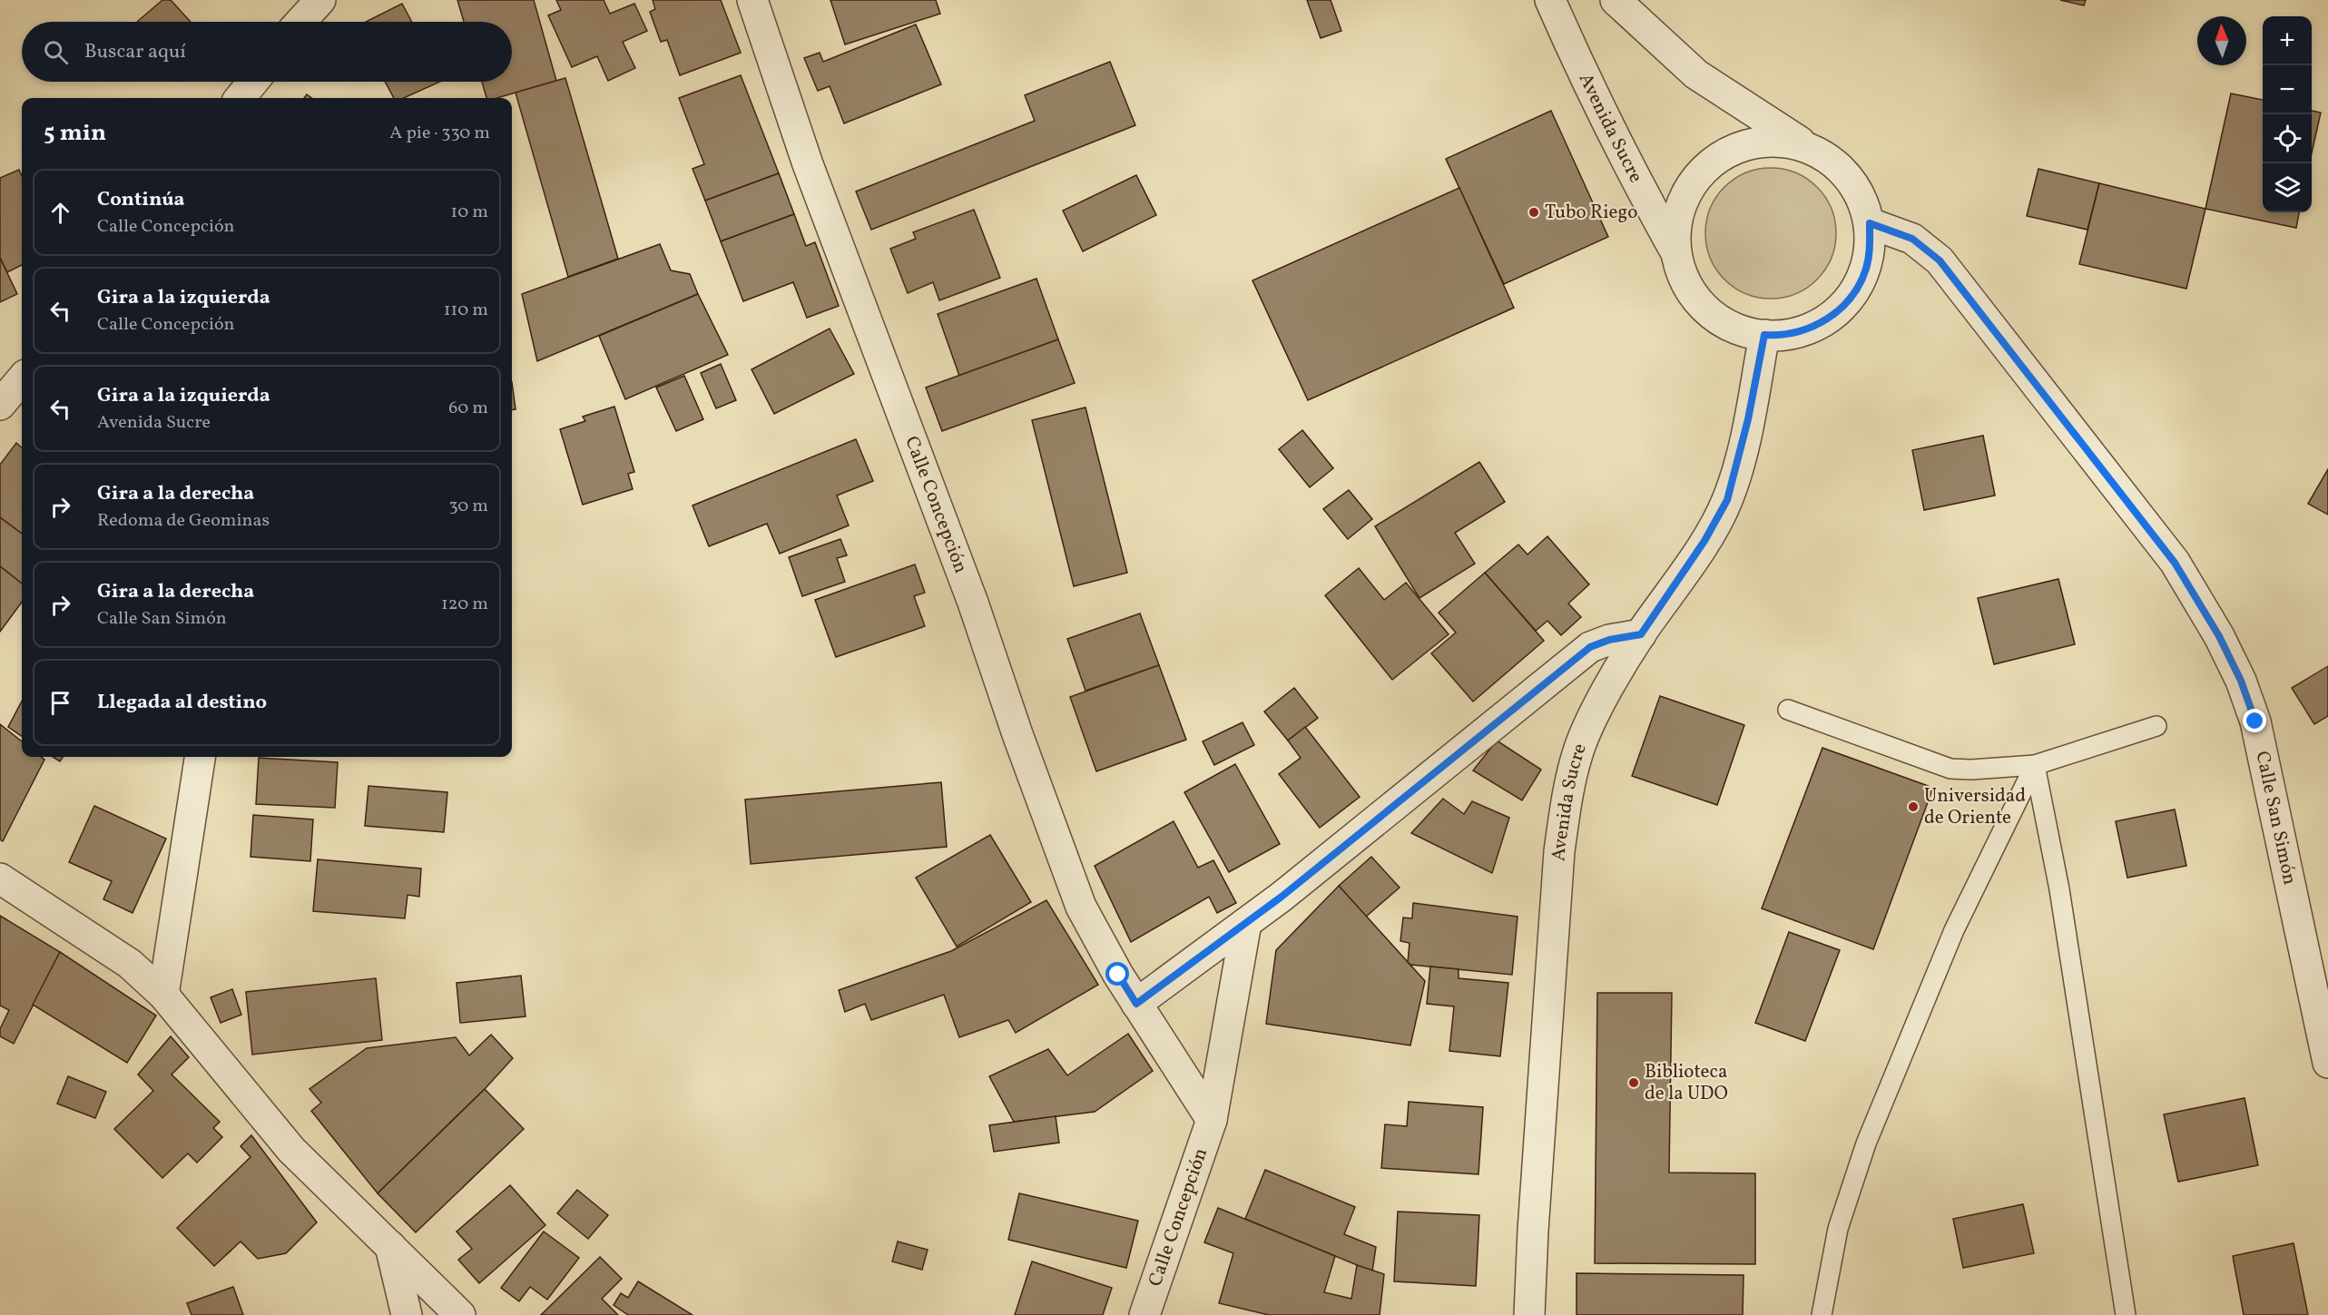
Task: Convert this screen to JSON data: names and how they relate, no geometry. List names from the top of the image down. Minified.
{"streets":{"street":["Avenida Sucre","Calle Concepción","Calle San Simón"]},"crossings":[["Avenida Sucre","Calle San Simón"]],"places":["Tubo Riego","Universidad de Oriente","Biblioteca de la UDO"],"north":"top","page":{"map_buttons":["+","−"],"search":"Buscar aquí","heading":["5 min","A pie · 330 m"],"list":[["Continúa","Calle Concepción","10 m"],["Gira a la izquierda","Calle Concepción","110 m"],["Gira a la izquierda","Avenida Sucre","60 m"],["Gira a la derecha","Redoma de Geominas","30 m"],["Gira a la derecha","Calle San Simón","120 m"],"Llegada al destino"]}}
